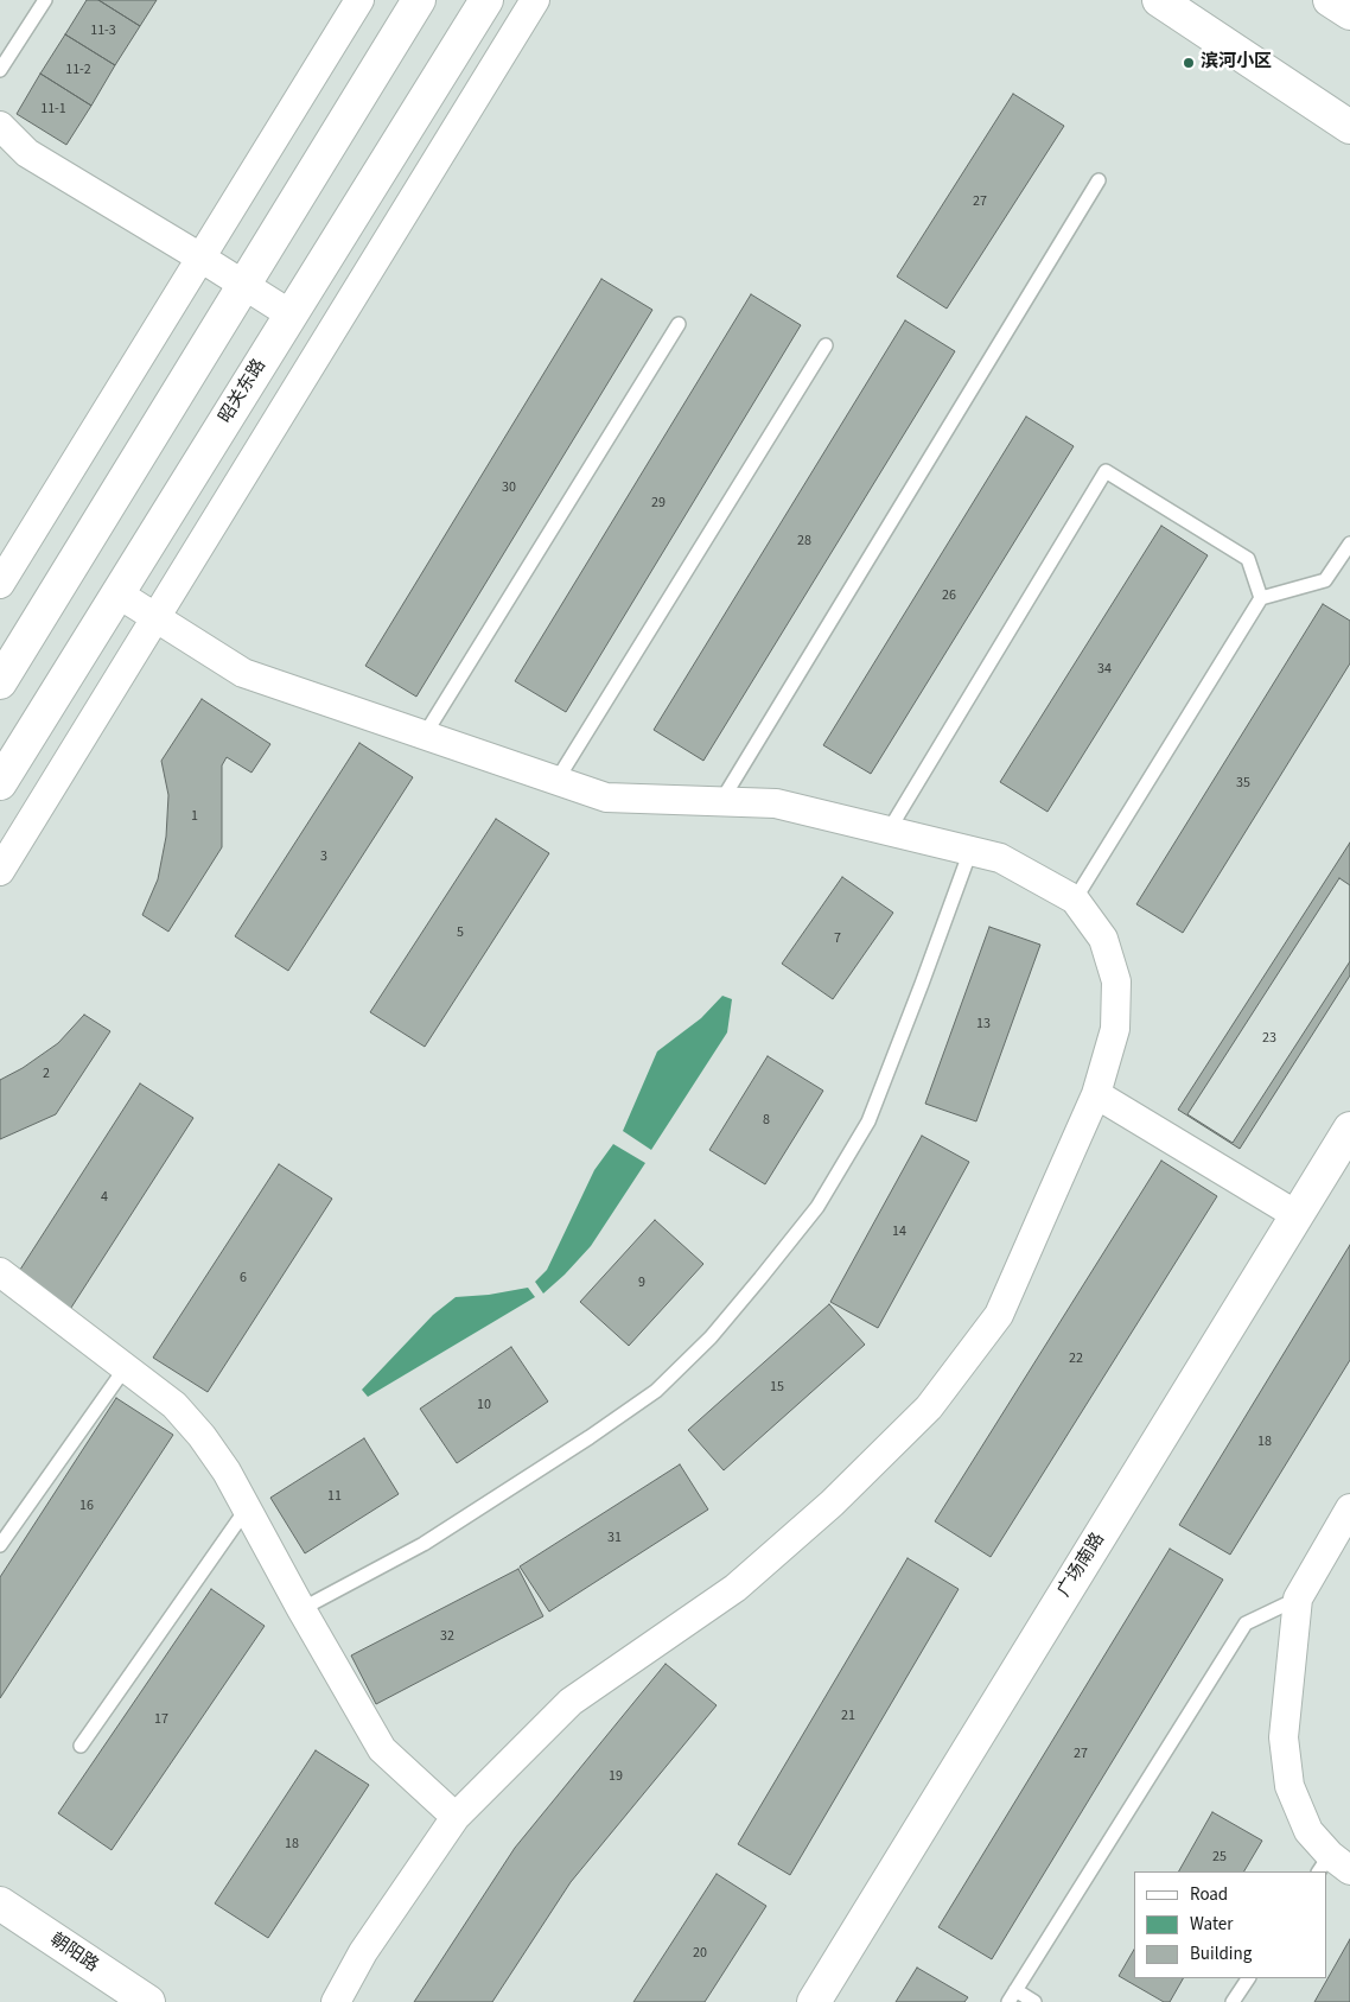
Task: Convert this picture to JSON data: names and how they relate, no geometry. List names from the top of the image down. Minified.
{"streets":{"main road":["昭关东路","广场南路","朝阳路"]},"places":["滨河小区"],"house_numbers":["11-3","11-2","11-1","27","30","29","28","26","34","35","1","3","5","7","13","23","2","8","4","14","6","9","22","15","10","18","11","16","31","32","21","17","27","19","18","25","20"],"legend":["Road","Water","Building"]}
